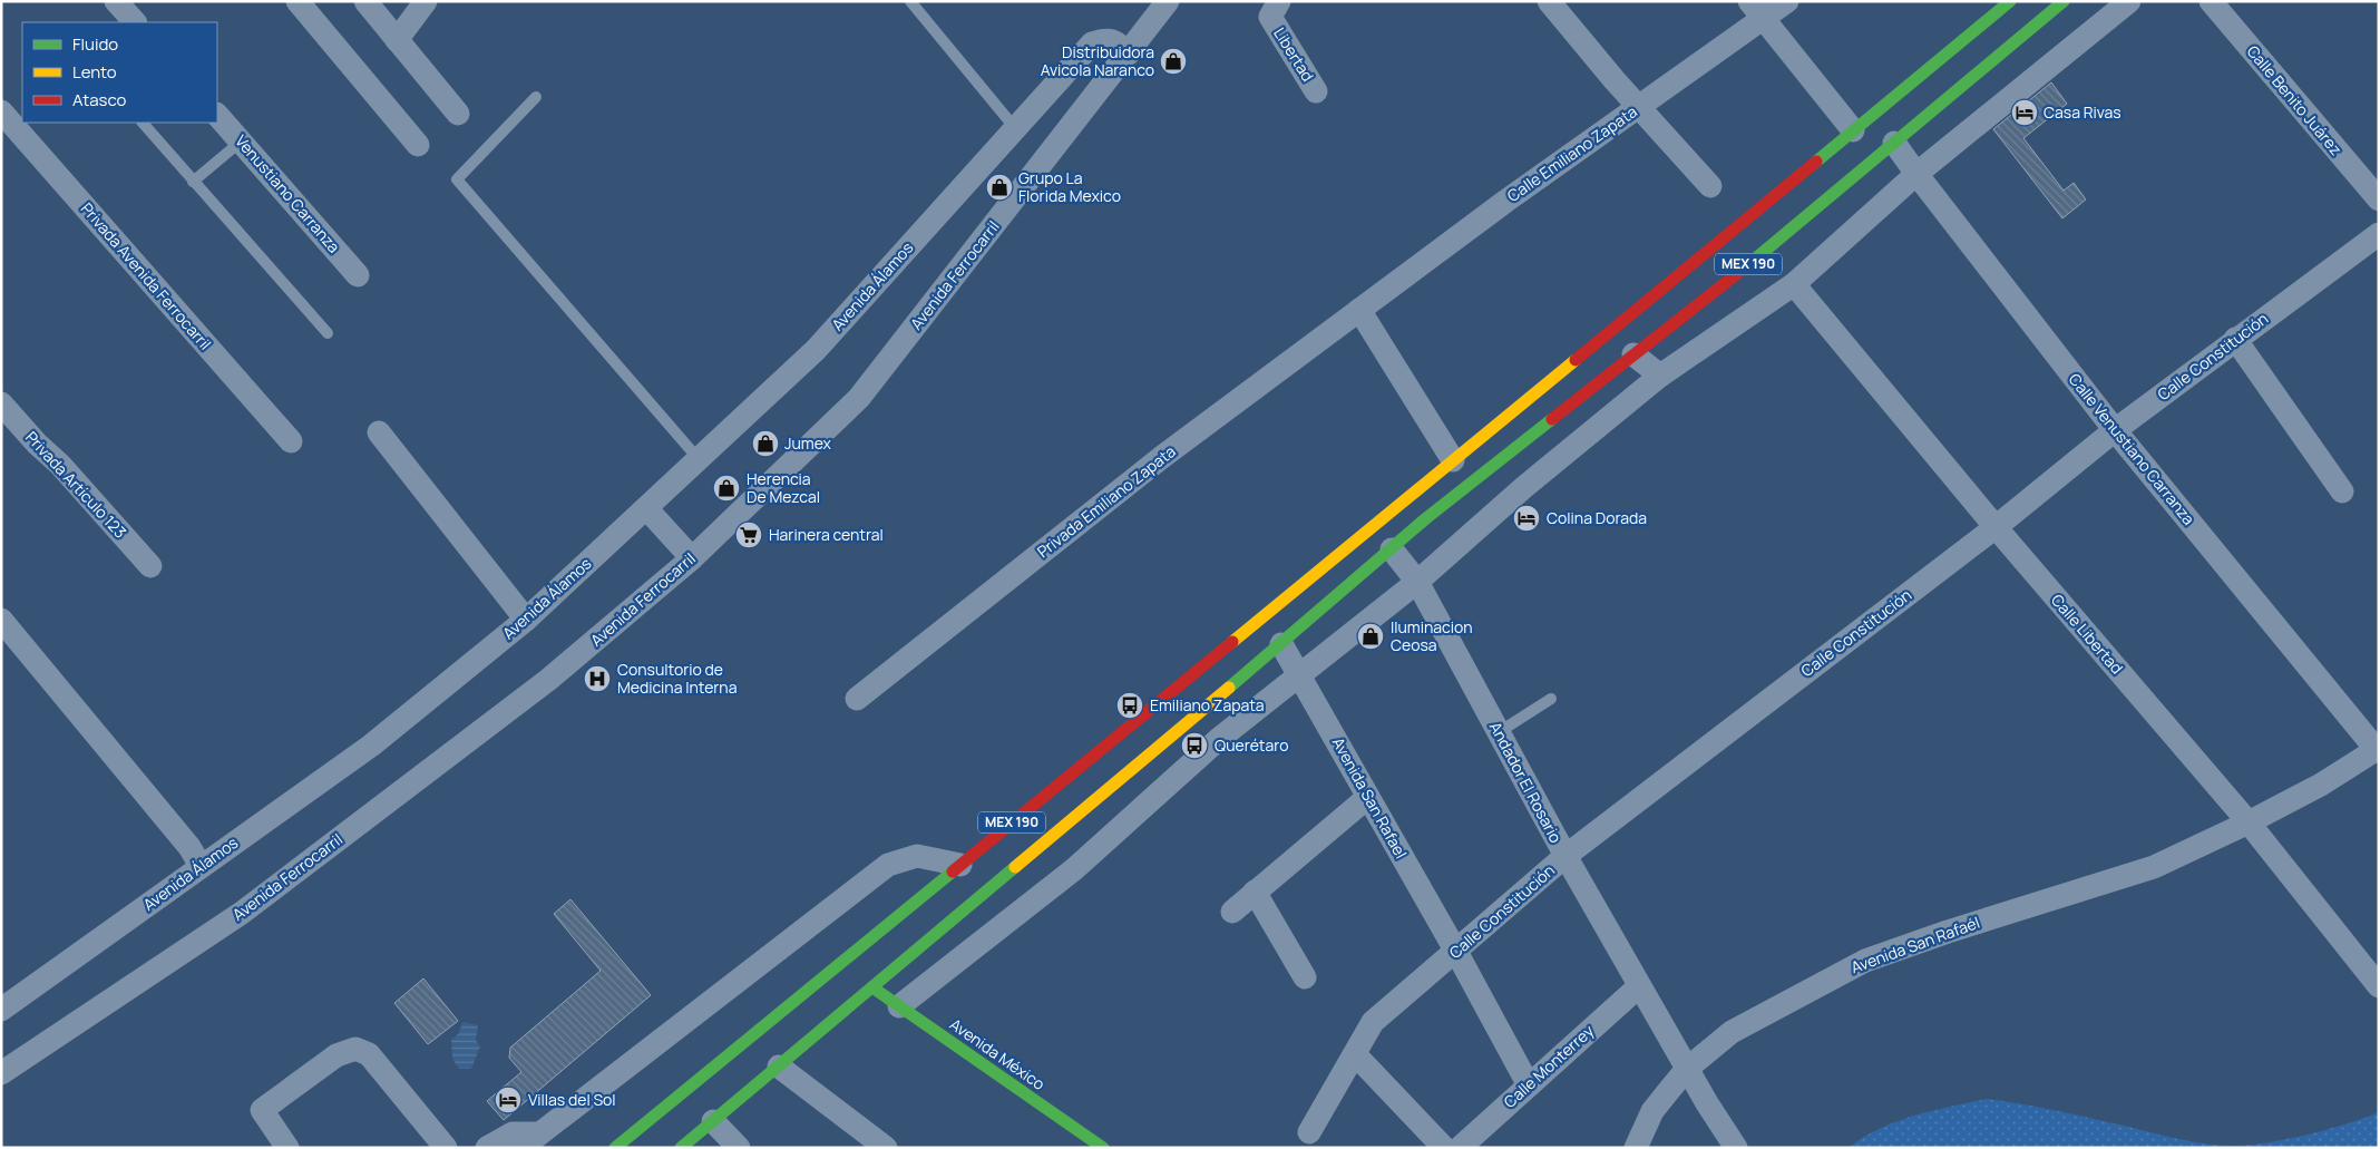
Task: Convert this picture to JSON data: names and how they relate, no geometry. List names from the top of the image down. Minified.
{"streets":{"main road":["MEX 190","Avenida México"],"street":["Libertad","Calle Benito Juárez","Calle Emiliano Zapata","Venustiano Carranza","Avenida Ferrocarril","Privada Avenida Ferrocarril","Avenida Álamos","Calle Constitución","Calle Venustiano Carranza","Privada Artículo 123","Privada Emiliano Zapata","Calle Libertad","Andador El Rosario","Avenida San Rafael","Avenida San Rafaél","Calle Monterrey"]},"crossings":[["Calle Emiliano Zapata","Privada Emiliano Zapata"],["MEX 190","Calle Venustiano Carranza"],["MEX 190","Andador El Rosario"],["MEX 190","Avenida San Rafael"],["MEX 190","Avenida México"],["Avenida Ferrocarril","Avenida Álamos"],["Calle Constitución","Calle Venustiano Carranza"],["Calle Constitución","Calle Libertad"],["Calle Constitución","Andador El Rosario"],["Calle Constitución","Avenida San Rafael"],["Calle Venustiano Carranza","Avenida San Rafaél"],["Calle Libertad","Avenida San Rafaél"],["Andador El Rosario","Avenida San Rafaél"],["Andador El Rosario","Calle Monterrey"]],"places":{"shop":["Distribuidora Avicola Naranco","Grupo La Florida Mexico","Jumex","Herencia De Mezcal","Iluminacion Ceosa"],"hotel":["Casa Rivas","Colina Dorada","Villas del Sol"],"supermarket":["Harinera central"],"hospital":["Consultorio de Medicina Interna"],"bus stop":["Emiliano Zapata","Querétaro"]},"legend":["Fluido","Lento","Atasco"]}
